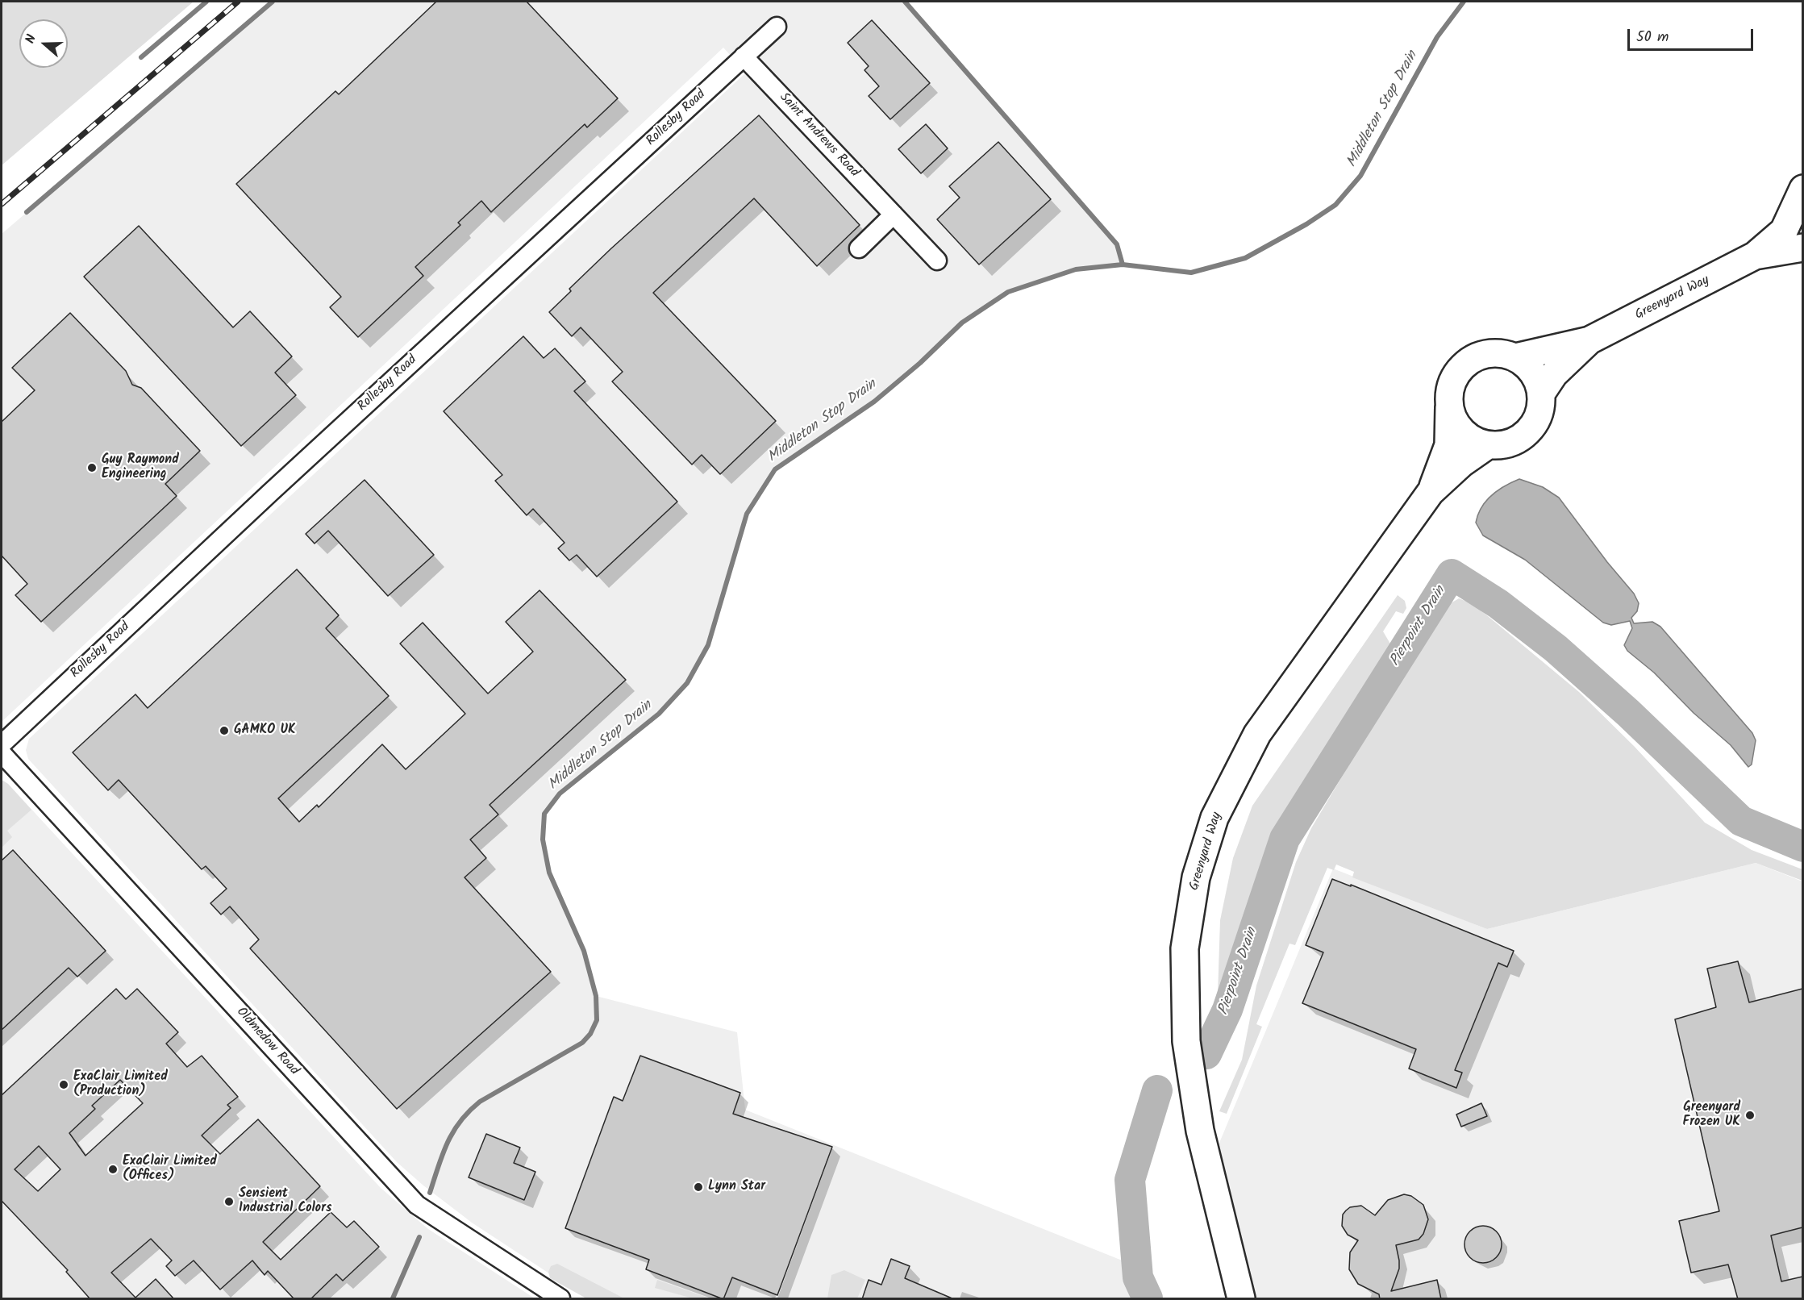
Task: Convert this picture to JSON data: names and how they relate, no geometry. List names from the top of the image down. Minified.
{"streets":{"street":["Rollesby Road","Saint Andrews Road","Greenyard Way","Oldmedow Road"]},"crossings":[["Rollesby Road","Saint Andrews Road"]],"water":["Middleton Stop Drain","Pierpoint Drain"],"places":["Guy Raymond Engineering","GAMKO UK","ExaClair Limited (Production)","Greenyard Frozen UK","ExaClair Limited (Offices)","Lynn Star","Sensient Industrial Colors"],"scale_bar":"50 m","north":"left"}
